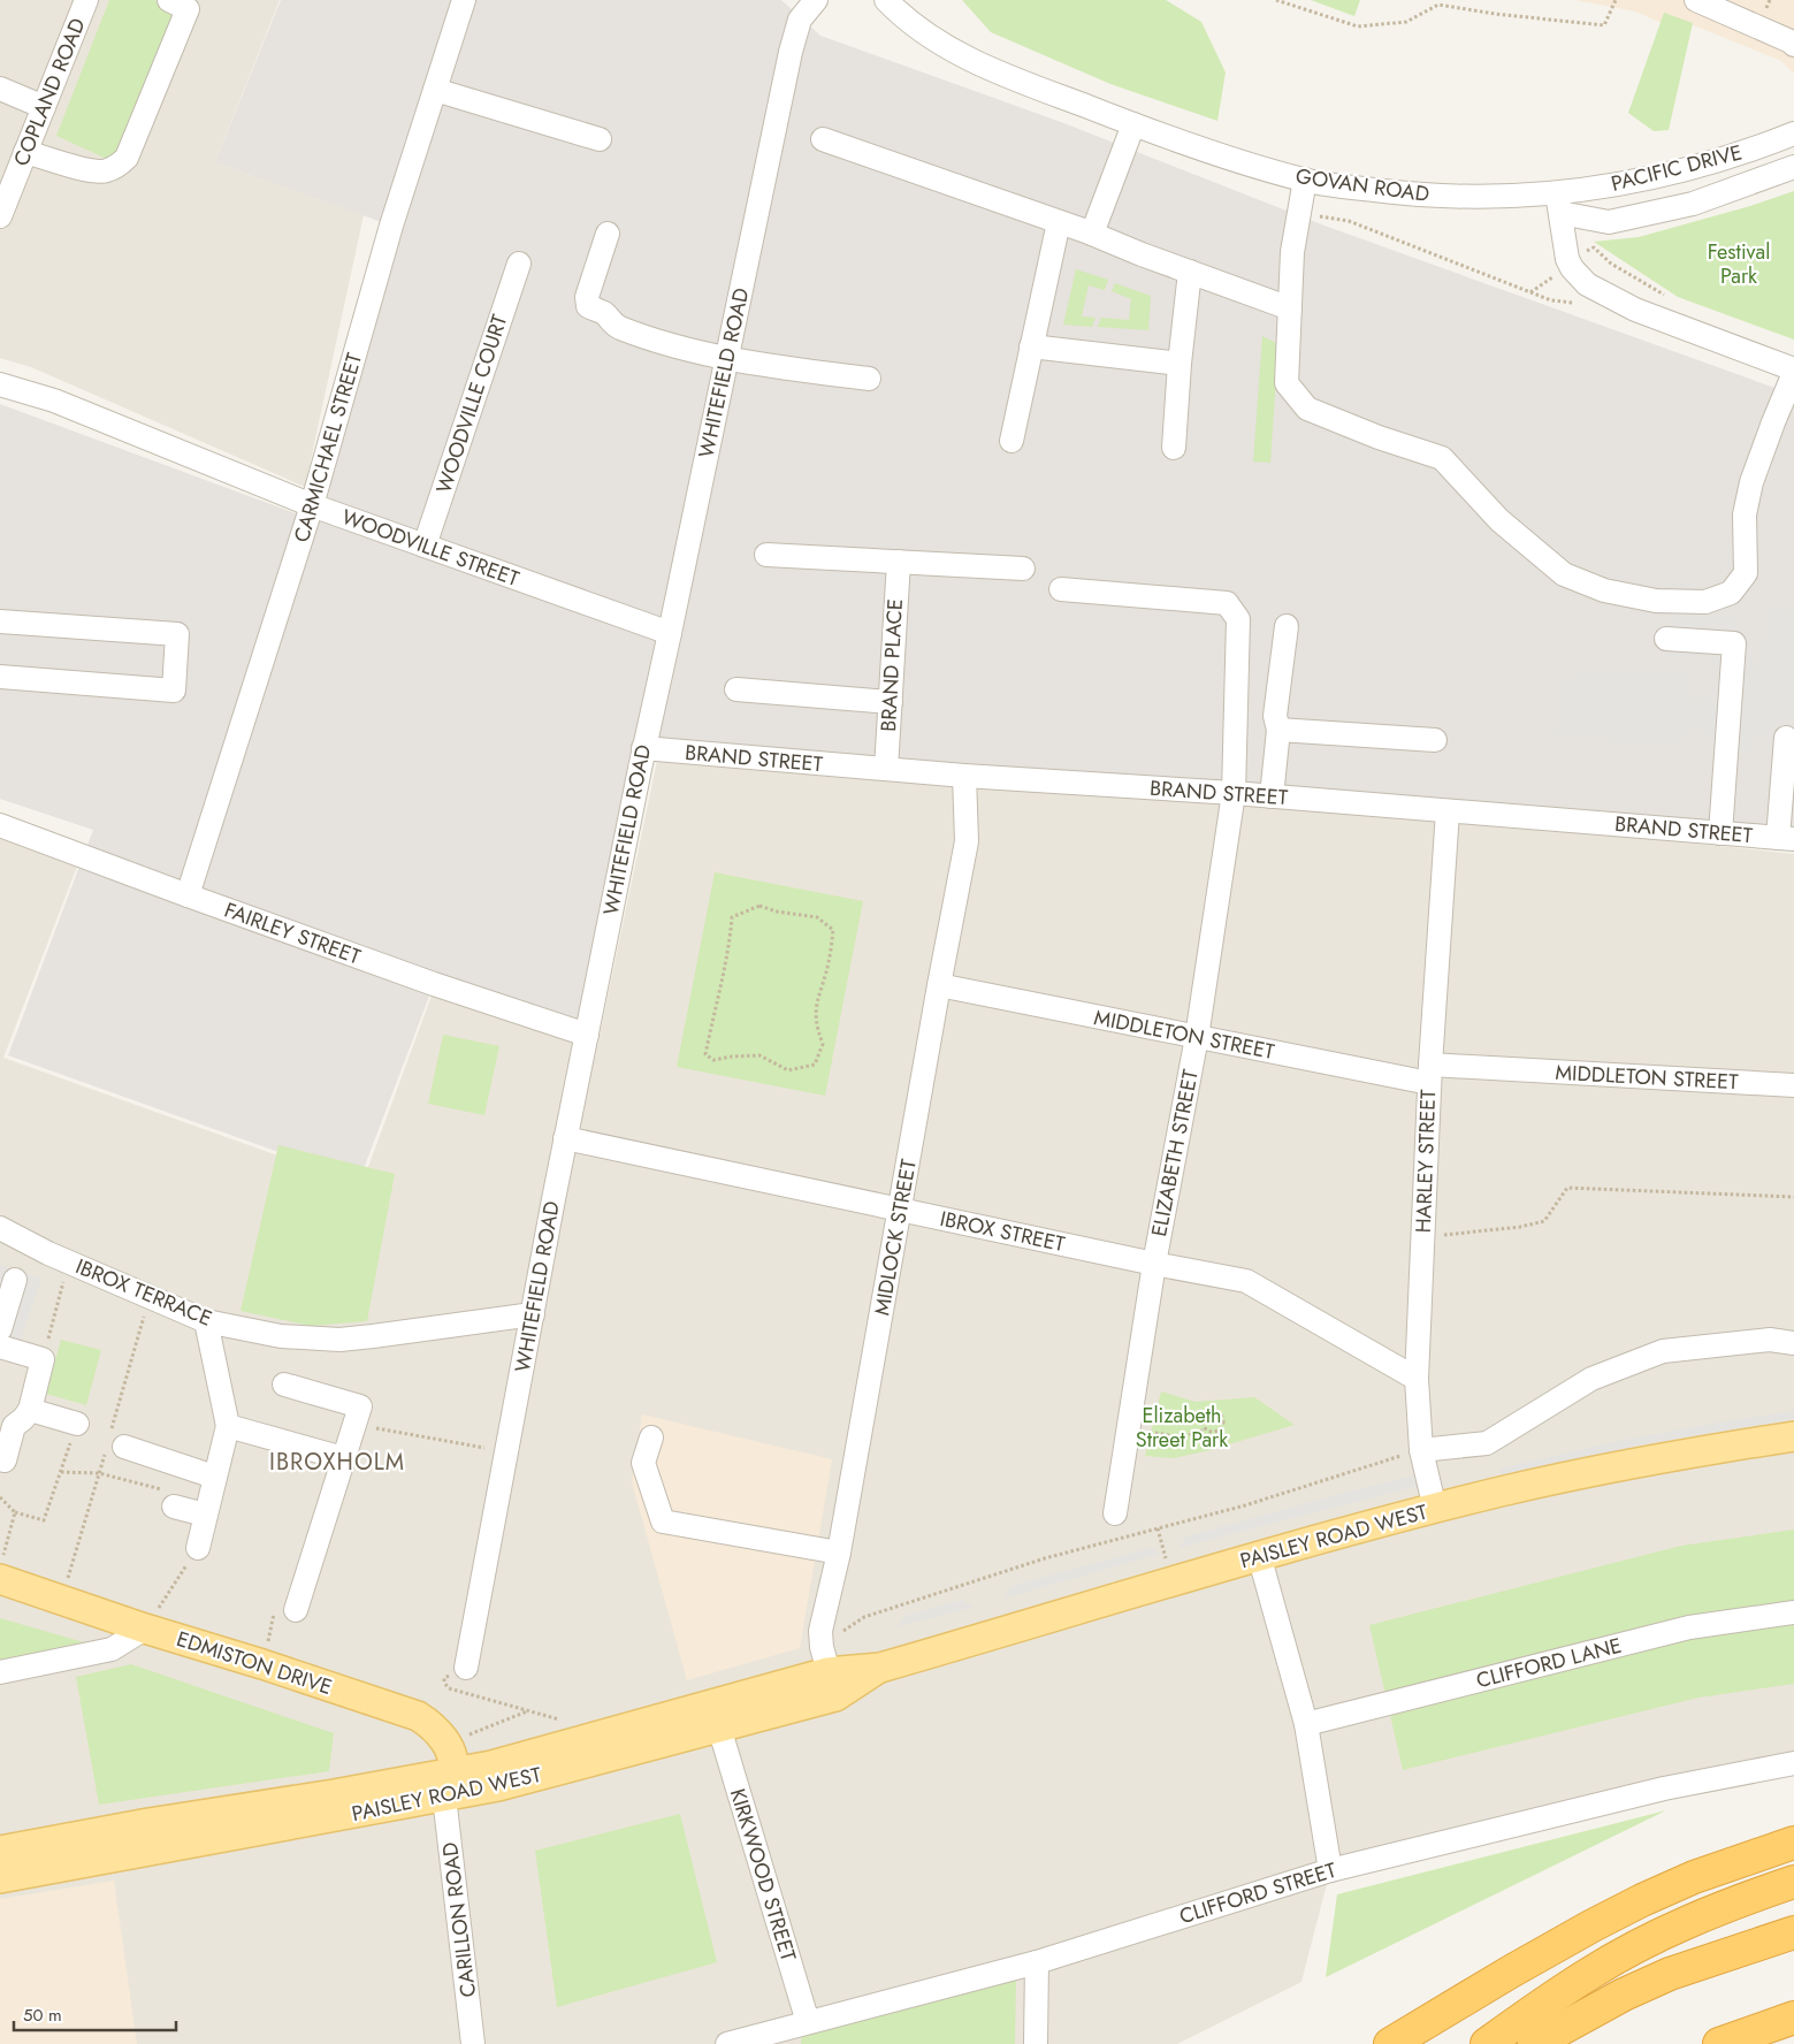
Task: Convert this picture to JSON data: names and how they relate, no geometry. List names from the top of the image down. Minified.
{"streets":{"main road":["PAISLEY ROAD WEST","EDMISTON DRIVE"],"street":["COPLAND ROAD","PACIFIC DRIVE","GOVAN ROAD","WHITEFIELD ROAD","WOODVILLE COURT","CARMICHAEL STREET","WOODVILLE STREET","BRAND PLACE","BRAND STREET","FAIRLEY STREET","MIDDLETON STREET","ELIZABETH STREET","HARLEY STREET","IBROX STREET","MIDLOCK STREET","IBROX TERRACE","CLIFFORD LANE","KIRKWOOD STREET","CLIFFORD STREET","CARILLON ROAD"]},"crossings":[["PACIFIC DRIVE","GOVAN ROAD"],["WHITEFIELD ROAD","WOODVILLE STREET"],["WHITEFIELD ROAD","BRAND STREET"],["WHITEFIELD ROAD","FAIRLEY STREET"],["WHITEFIELD ROAD","IBROX STREET"],["WHITEFIELD ROAD","IBROX TERRACE"],["WOODVILLE COURT","WOODVILLE STREET"],["CARMICHAEL STREET","WOODVILLE STREET"],["CARMICHAEL STREET","FAIRLEY STREET"],["BRAND PLACE","BRAND STREET"],["BRAND STREET","ELIZABETH STREET"],["BRAND STREET","HARLEY STREET"],["BRAND STREET","MIDLOCK STREET"],["MIDDLETON STREET","ELIZABETH STREET"],["MIDDLETON STREET","HARLEY STREET"],["MIDDLETON STREET","MIDLOCK STREET"],["ELIZABETH STREET","IBROX STREET"],["HARLEY STREET","IBROX STREET"],["HARLEY STREET","PAISLEY ROAD WEST"],["IBROX STREET","MIDLOCK STREET"],["MIDLOCK STREET","PAISLEY ROAD WEST"],["PAISLEY ROAD WEST","KIRKWOOD STREET"],["PAISLEY ROAD WEST","CARILLON ROAD"],["KIRKWOOD STREET","CLIFFORD STREET"]],"districts":["IBROXHOLM"],"parks":["Festival Park","Elizabeth Street Park"],"scale_bar":"50 m"}
